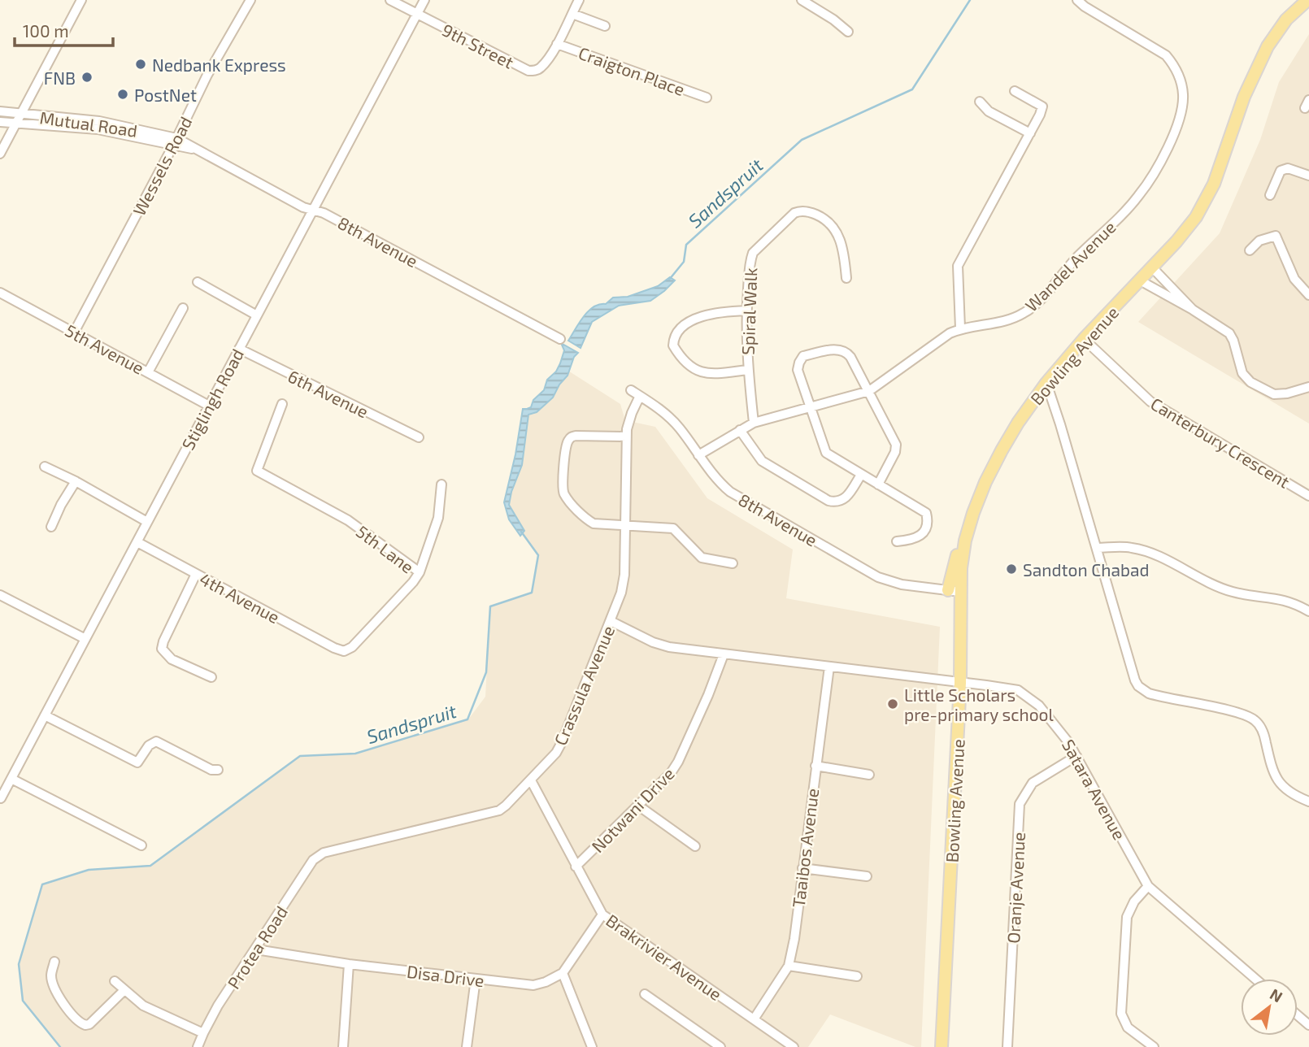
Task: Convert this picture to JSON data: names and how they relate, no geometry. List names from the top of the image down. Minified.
{"streets":{"main road":["Bowling Avenue"],"street":["9th Street","Craigton Place","Mutual Road","Wessels Road","8th Avenue","Wandel Avenue","Spiral Walk","5th Avenue","6th Avenue","Stiglingh Road","Canterbury Crescent","5th Lane","4th Avenue","Crassula Avenue","Satara Avenue","Notwani Drive","Taaibos Avenue","Oranje Avenue","Protea Road","Brakrivier Avenue","Disa Drive"]},"crossings":[["9th Street","Craigton Place"],["9th Street","Stiglingh Road"],["Mutual Road","Wessels Road"],["Mutual Road","8th Avenue"],["Wessels Road","8th Avenue"],["Wessels Road","5th Avenue"],["8th Avenue","Wandel Avenue"],["8th Avenue","Bowling Avenue"],["8th Avenue","Stiglingh Road"],["8th Avenue","Crassula Avenue"],["Wandel Avenue","Spiral Walk"],["5th Avenue","Stiglingh Road"],["Bowling Avenue","Canterbury Crescent"],["Bowling Avenue","Satara Avenue"],["6th Avenue","Stiglingh Road"],["Stiglingh Road","4th Avenue"],["5th Lane","4th Avenue"],["Crassula Avenue","Satara Avenue"],["Crassula Avenue","Protea Road"],["Crassula Avenue","Brakrivier Avenue"],["Satara Avenue","Notwani Drive"],["Satara Avenue","Taaibos Avenue"],["Satara Avenue","Oranje Avenue"],["Notwani Drive","Brakrivier Avenue"],["Taaibos Avenue","Brakrivier Avenue"],["Protea Road","Disa Drive"]],"water":["Sandspruit"],"places":["Nedbank Express","FNB","PostNet","Sandton Chabad","Little Scholars pre-primary school"],"scale_bar":"100 m","north":"top right"}
